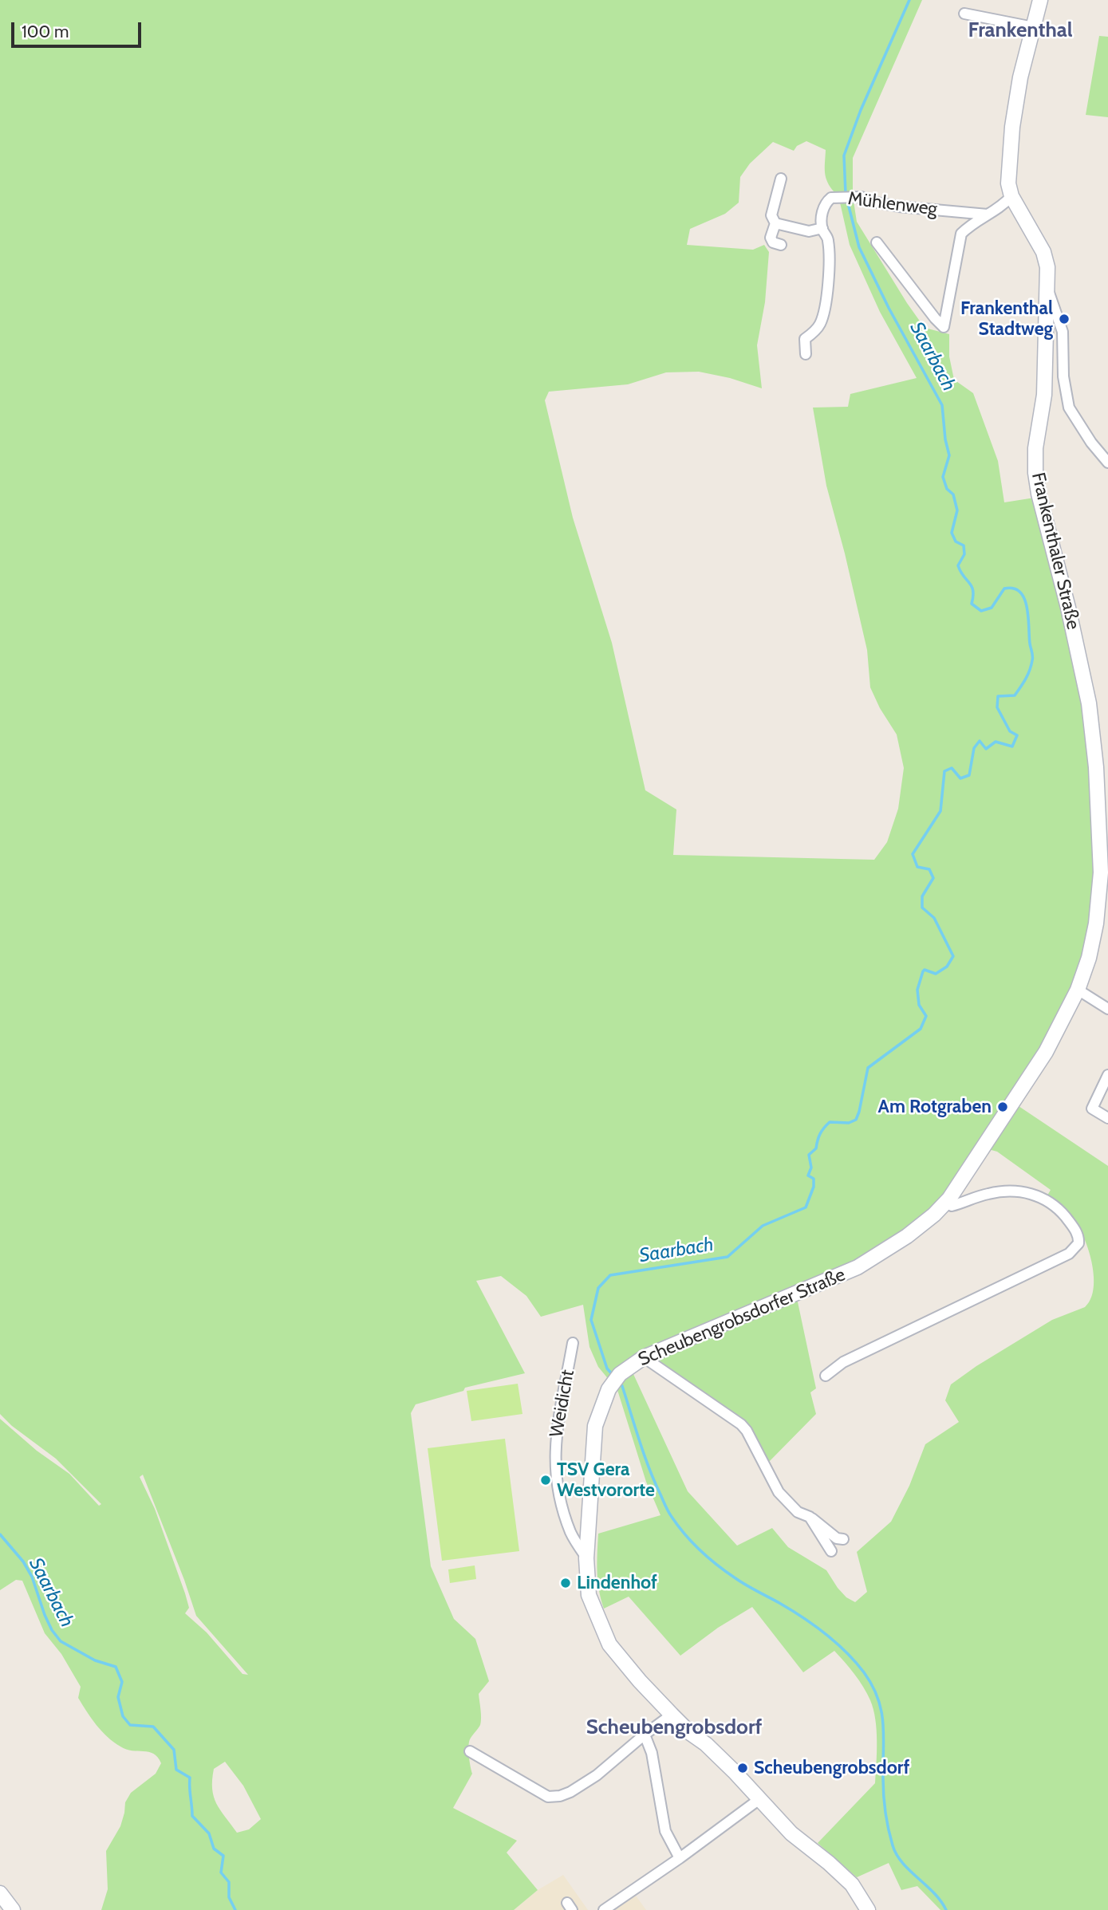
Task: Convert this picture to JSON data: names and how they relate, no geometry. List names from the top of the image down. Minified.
{"streets":{"main road":["Frankenthaler Straße","Scheubengrobsdorfer Straße"],"street":["Mühlenweg","Weidicht"]},"crossings":[["Frankenthaler Straße","Scheubengrobsdorfer Straße"],["Scheubengrobsdorfer Straße","Weidicht"]],"districts":["Frankenthal","Scheubengrobsdorf"],"water":["Saarbach"],"places":["Frankenthal Stadtweg","Am Rotgraben","TSV Gera Westvororte","Lindenhof","Scheubengrobsdorf"],"scale_bar":"100 m"}
